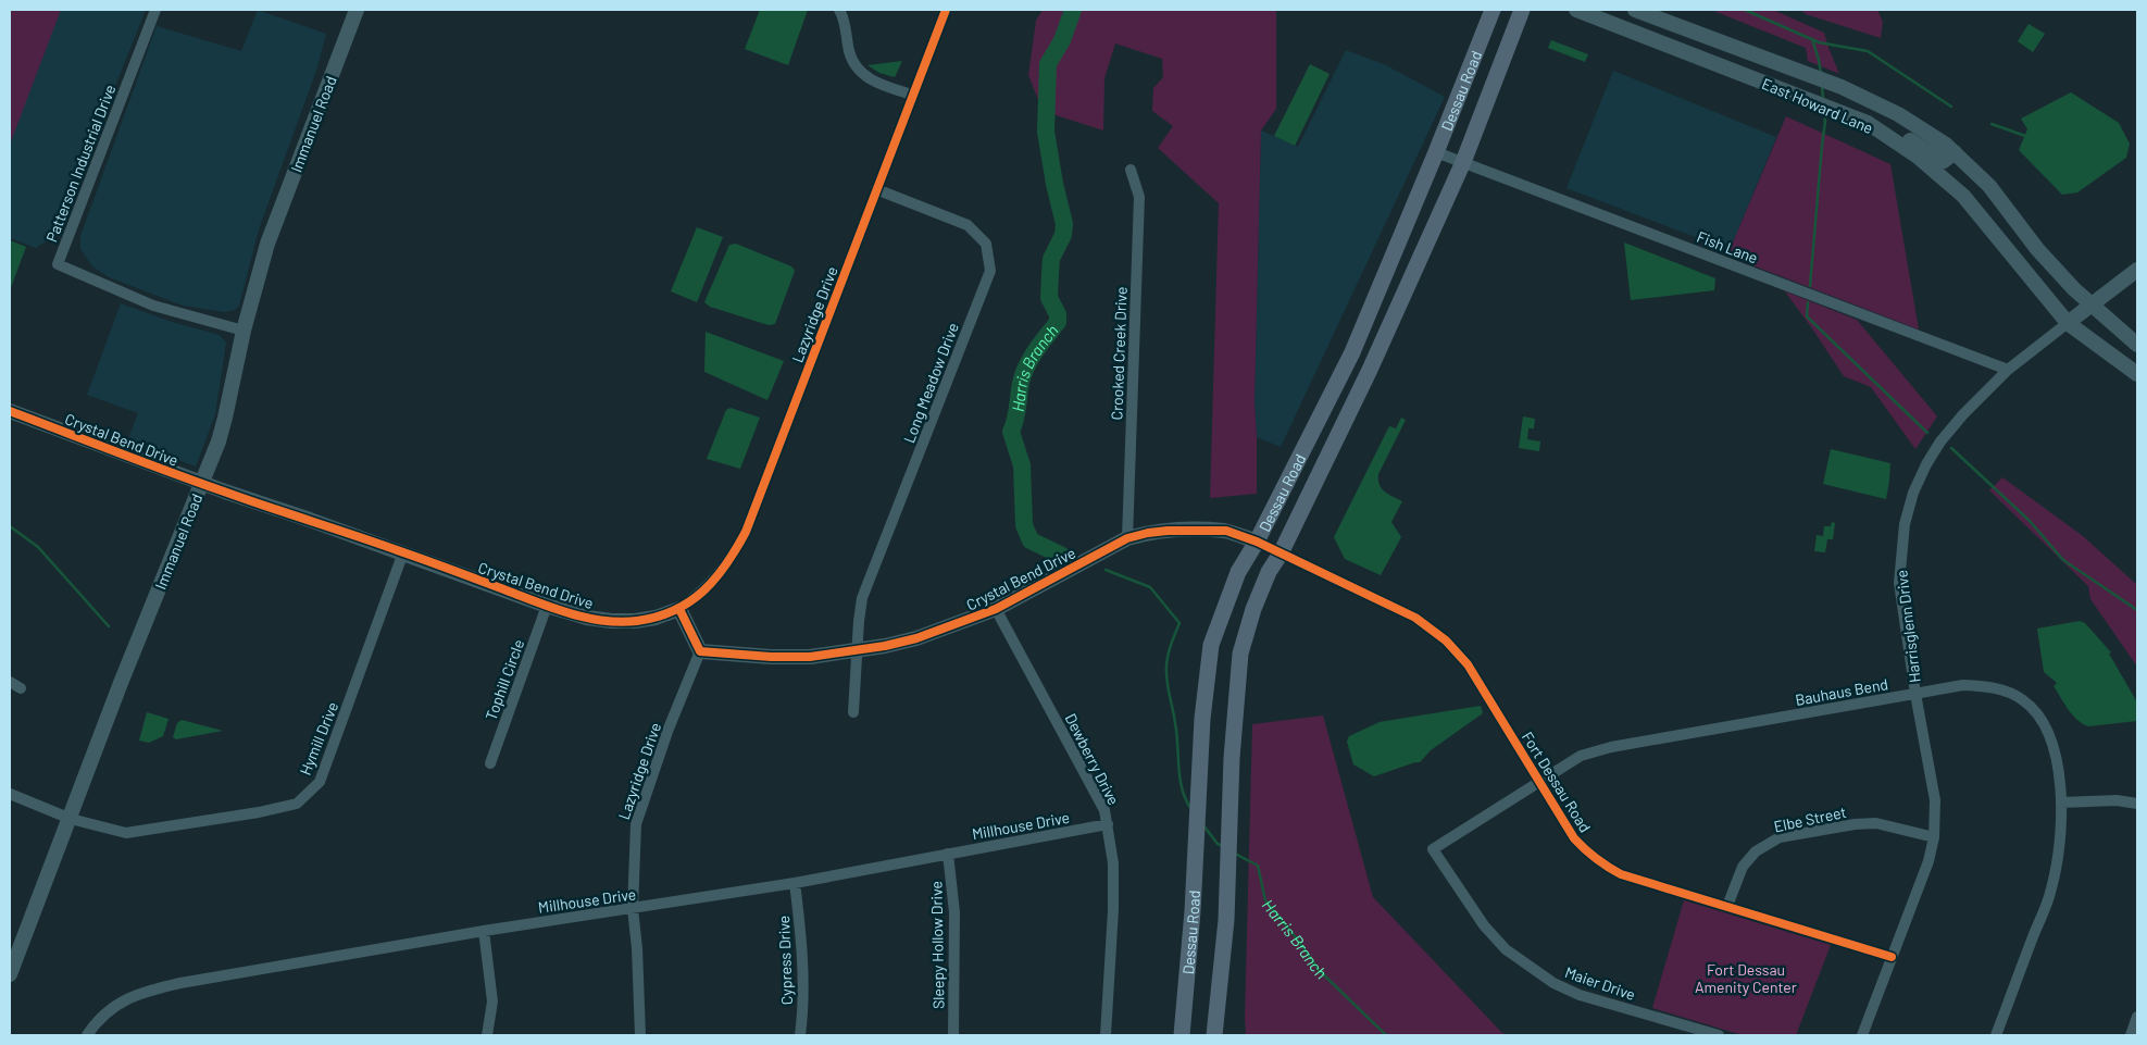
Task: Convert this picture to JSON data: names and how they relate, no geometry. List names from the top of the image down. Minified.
{"streets":{"main road":["Dessau Road"],"street":["East Howard Lane","Immanuel Road","Patterson Industrial Drive","Fish Lane","Lazyridge Drive","Crooked Creek Drive","Long Meadow Drive","Crystal Bend Drive","Harrisglenn Drive","Tophill Circle","Bauhaus Bend","Hymill Drive","Dewberry Drive","Fort Dessau Road","Elbe Street","Millhouse Drive","Sleepy Hollow Drive","Cypress Drive","Maier Drive"]},"crossings":[["Dessau Road","Fish Lane"],["Dessau Road","Crystal Bend Drive"],["Dessau Road","Fort Dessau Road"],["East Howard Lane","Harrisglenn Drive"],["Immanuel Road","Patterson Industrial Drive"],["Immanuel Road","Crystal Bend Drive"],["Immanuel Road","Hymill Drive"],["Fish Lane","Harrisglenn Drive"],["Lazyridge Drive","Long Meadow Drive"],["Lazyridge Drive","Crystal Bend Drive"],["Lazyridge Drive","Millhouse Drive"],["Crooked Creek Drive","Crystal Bend Drive"],["Long Meadow Drive","Crystal Bend Drive"],["Crystal Bend Drive","Tophill Circle"],["Crystal Bend Drive","Hymill Drive"],["Crystal Bend Drive","Dewberry Drive"],["Crystal Bend Drive","Fort Dessau Road"],["Harrisglenn Drive","Bauhaus Bend"],["Harrisglenn Drive","Fort Dessau Road"],["Harrisglenn Drive","Elbe Street"],["Bauhaus Bend","Fort Dessau Road"],["Bauhaus Bend","Maier Drive"],["Dewberry Drive","Millhouse Drive"],["Fort Dessau Road","Elbe Street"],["Millhouse Drive","Sleepy Hollow Drive"],["Millhouse Drive","Cypress Drive"]],"water":["Harris Branch"],"parks":["Fort Dessau Amenity Center"]}
